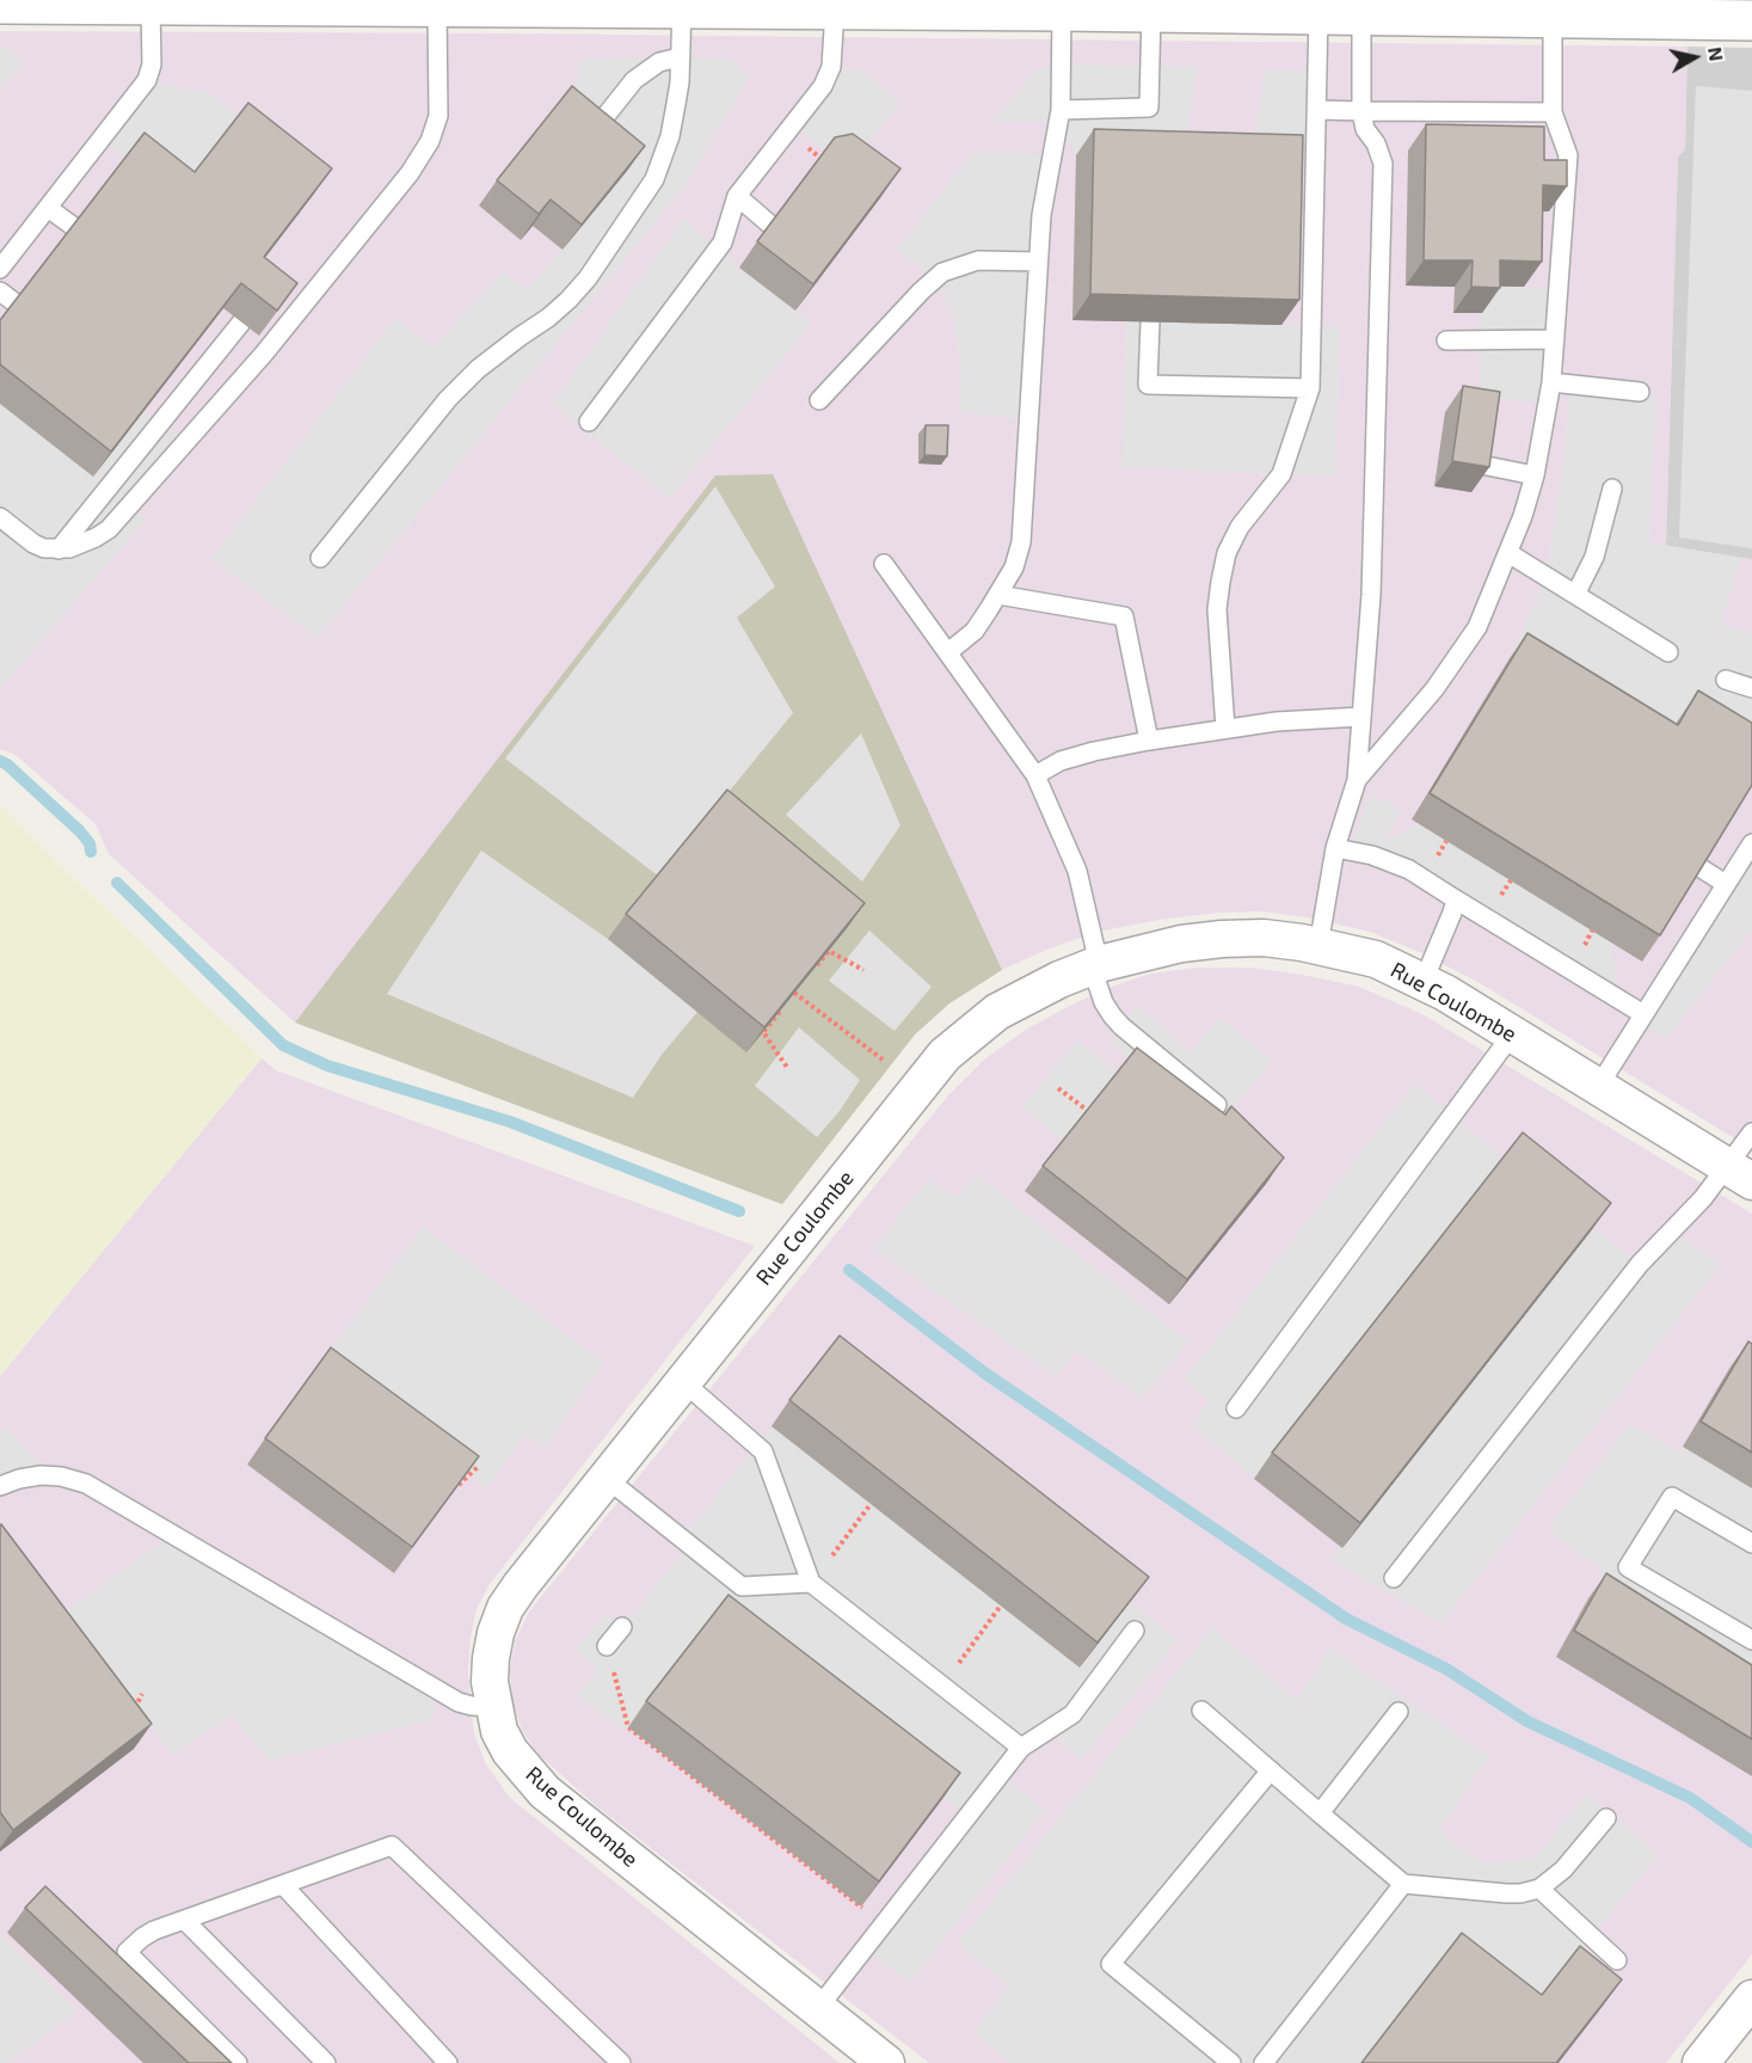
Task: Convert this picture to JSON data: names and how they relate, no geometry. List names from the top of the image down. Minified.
{"streets":{"street":["Rue Coulombe"]},"north":"right"}
